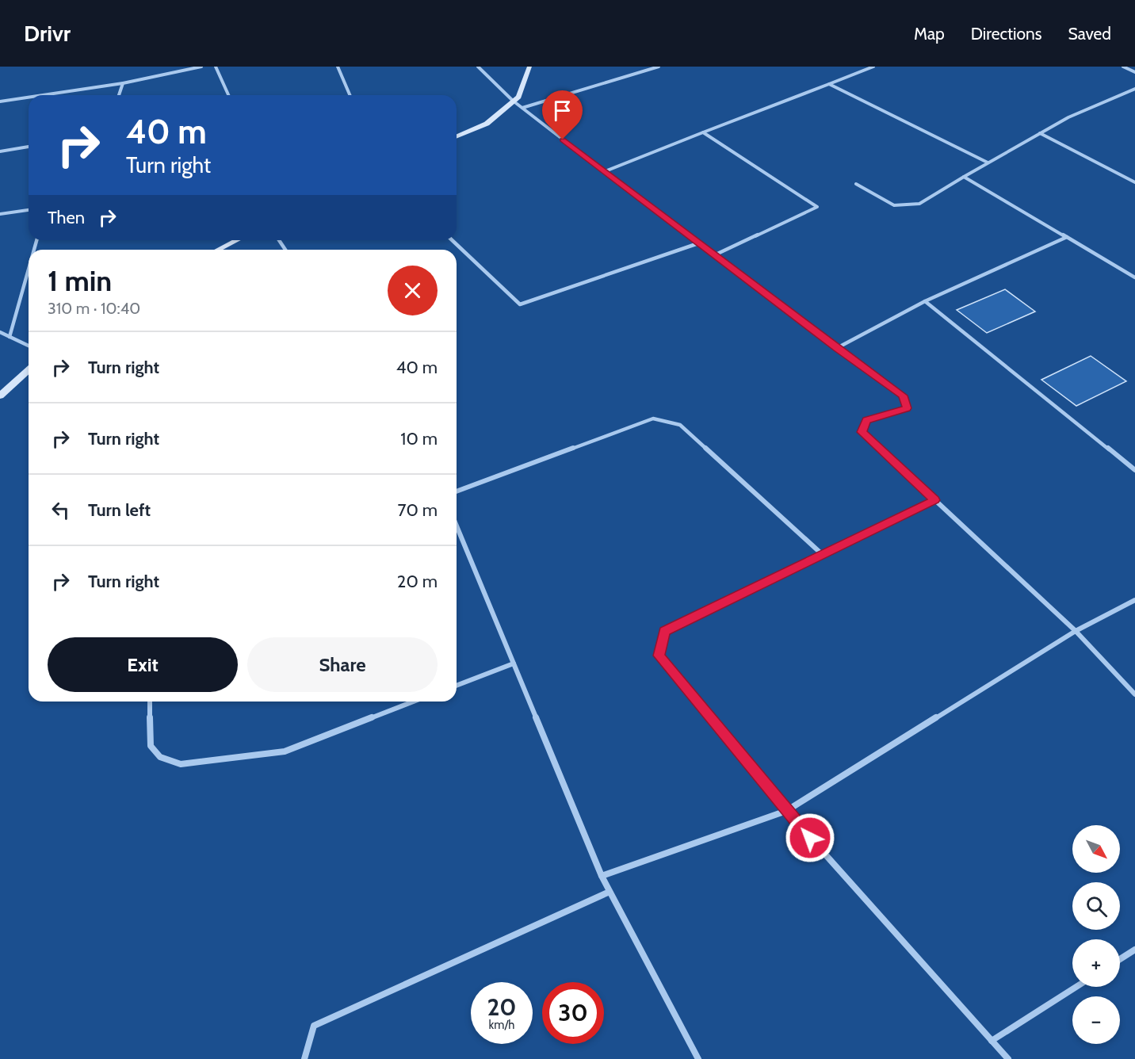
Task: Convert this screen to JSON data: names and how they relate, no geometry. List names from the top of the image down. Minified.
{"north":"bottom right","page":{"header":"Drivr","nav":["Map","Directions","Saved"],"turn":["40 m","Turn right"],"then":"Then","heading":["1 min","310 m · 10:40"],"list":[{"name":"Turn right","value":"40 m"},{"name":"Turn right","value":"10 m"},{"name":"Turn left","value":"70 m"},{"name":"Turn right","value":"20 m"}],"buttons":["Exit","Share"],"map_buttons":["+","−"],"speed":"20 km/h","limit":"30"}}
